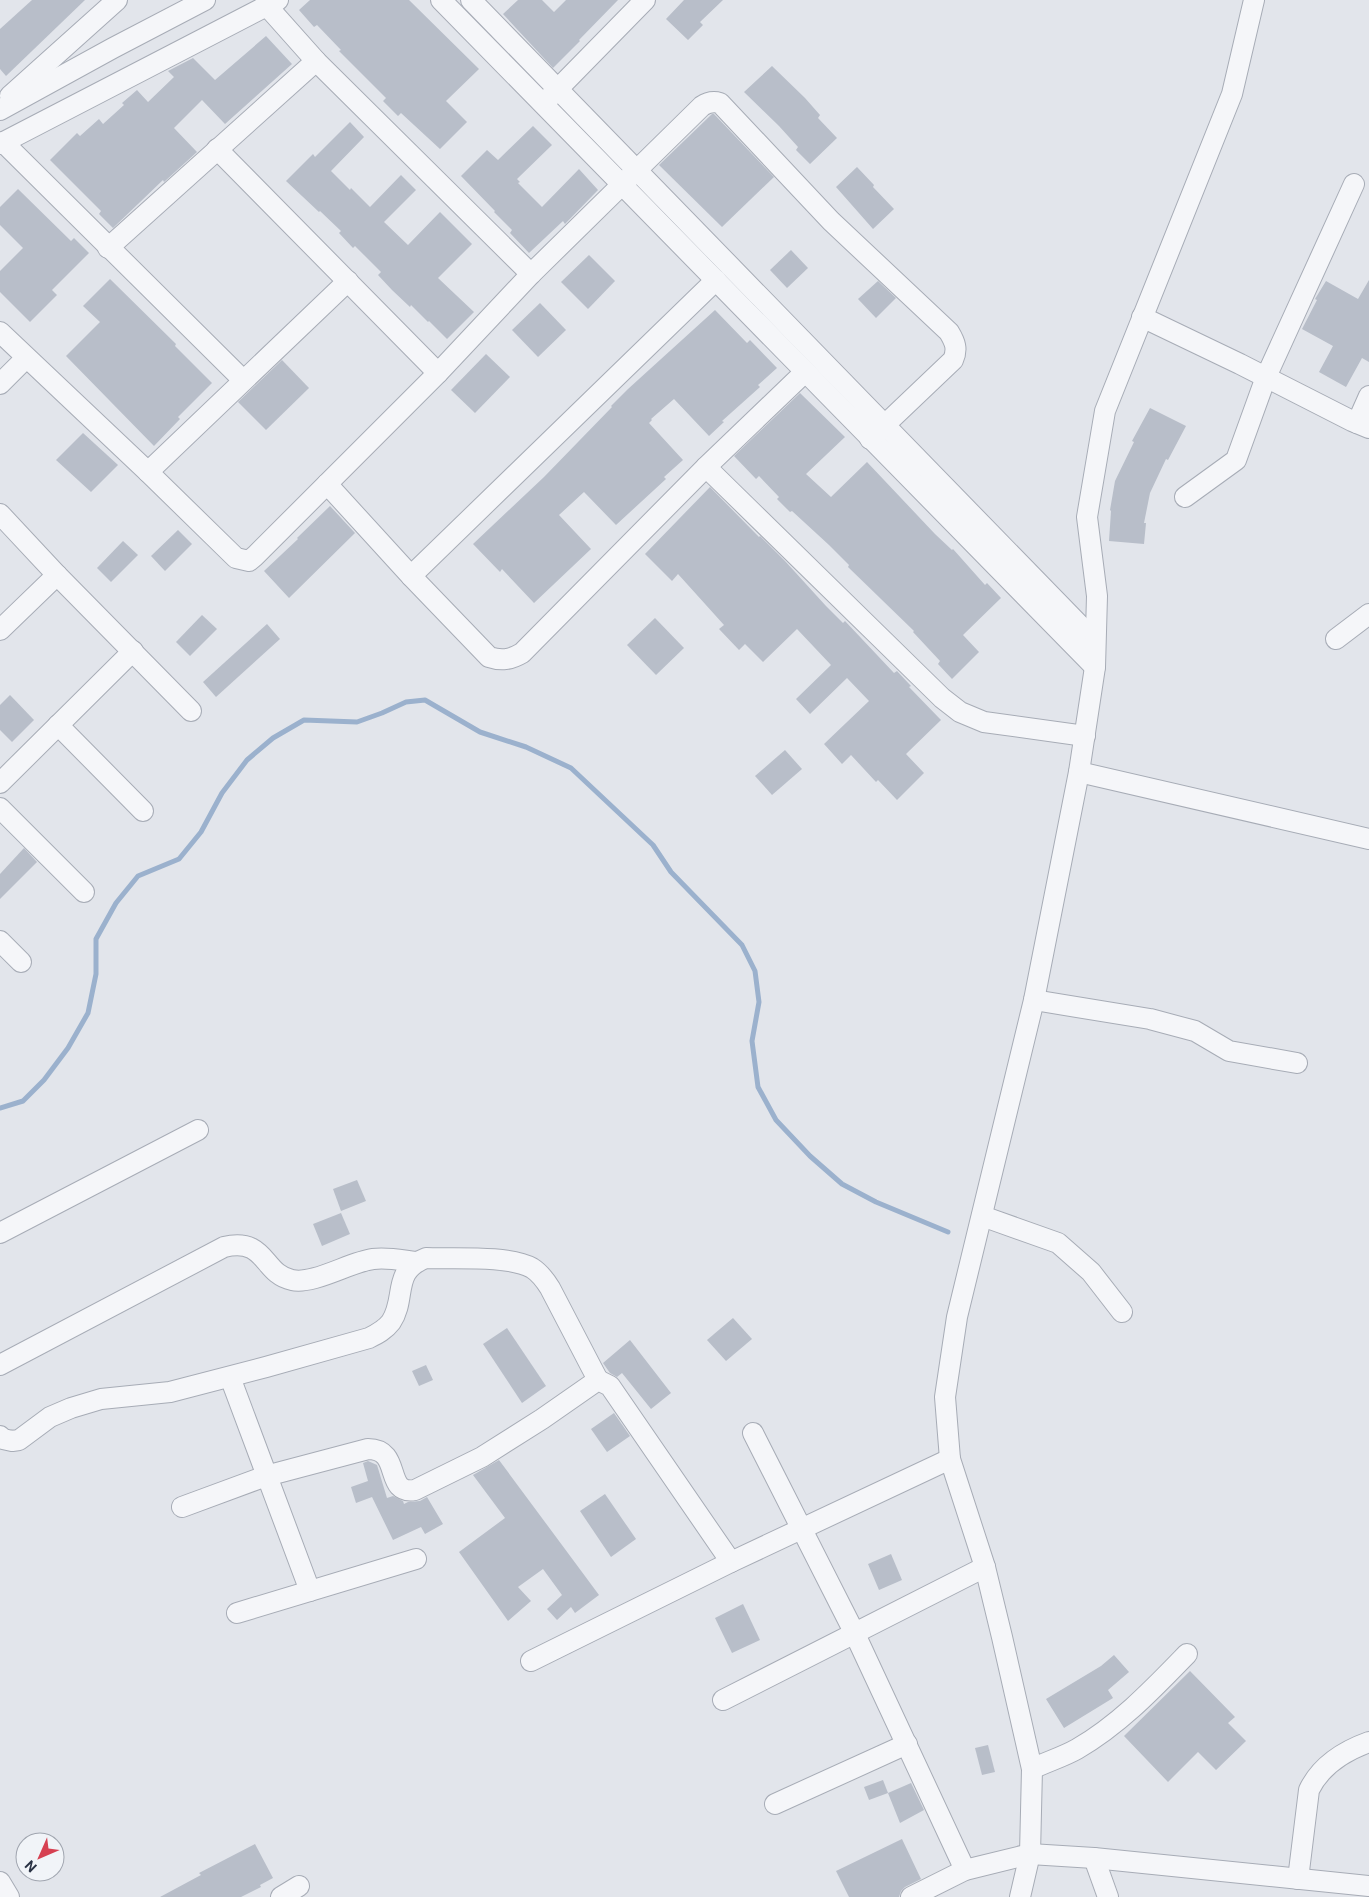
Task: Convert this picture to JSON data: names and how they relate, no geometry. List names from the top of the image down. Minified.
{"north":"bottom left"}
